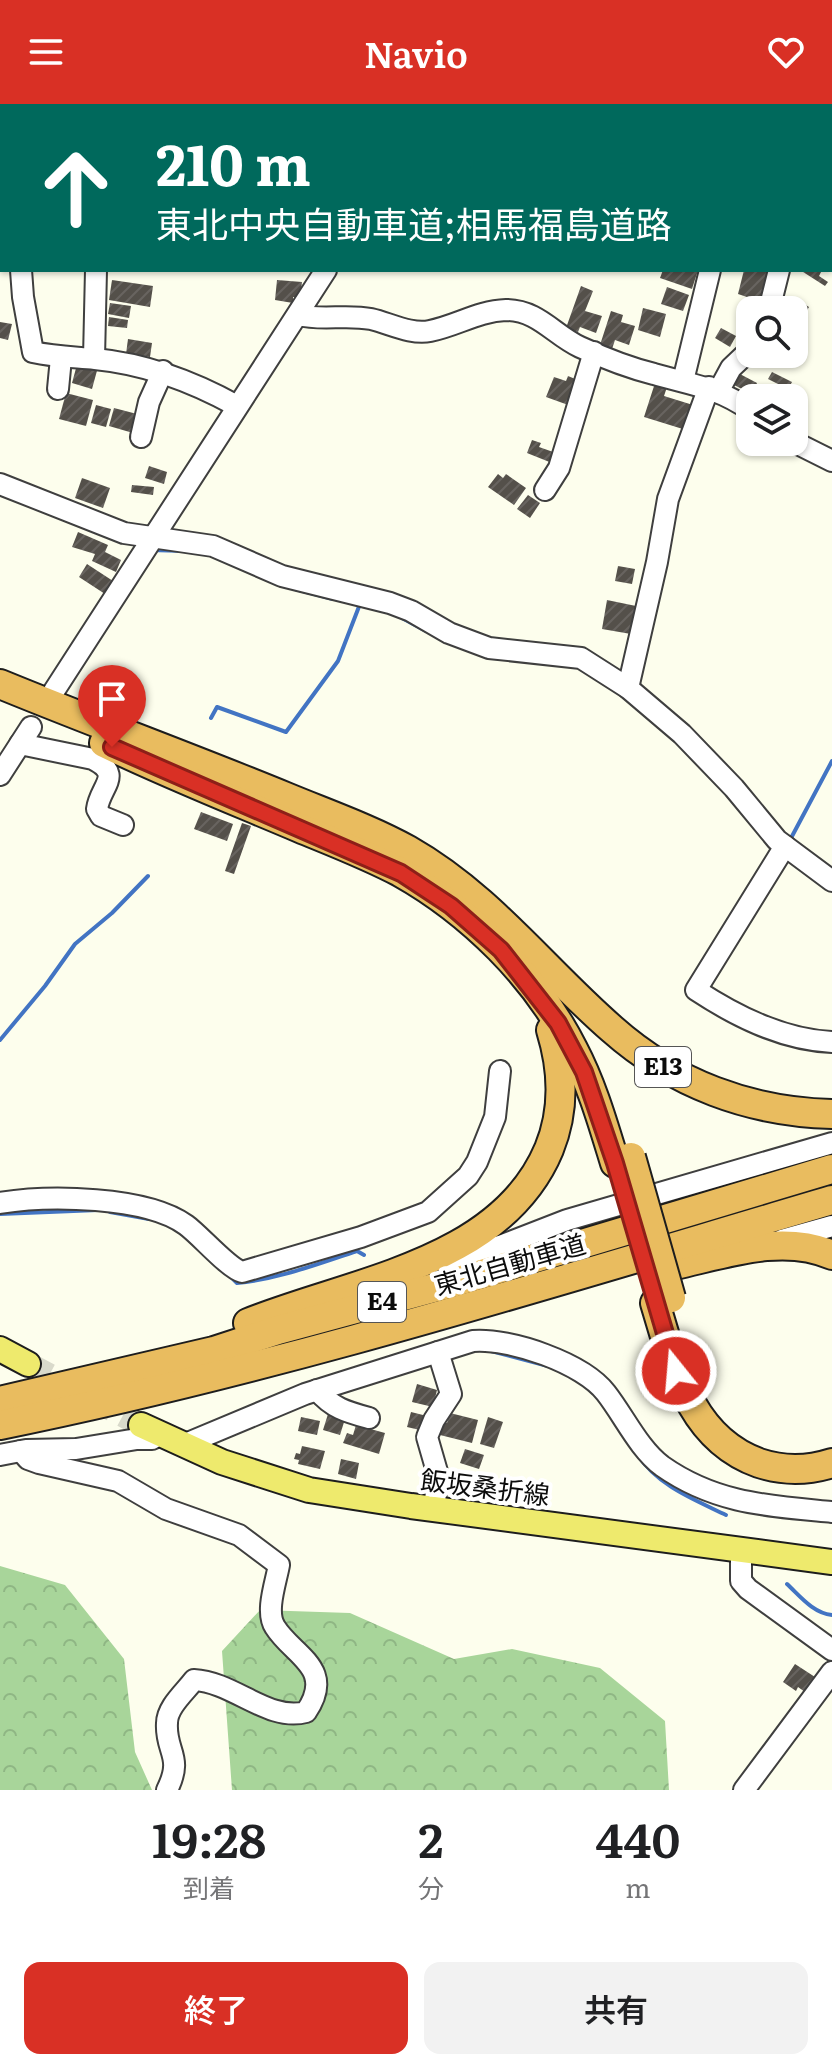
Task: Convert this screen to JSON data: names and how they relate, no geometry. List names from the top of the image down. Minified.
{"streets":{"highway":["E13","東北自動車道","E4"],"main road":["飯坂桑折線"]},"page":{"header":"Navio","turn":["210 m","東北中央自動車道;相馬福島道路"],"eta":["19:28","到着","2","分","440","m"],"buttons":["終了","共有"]}}
